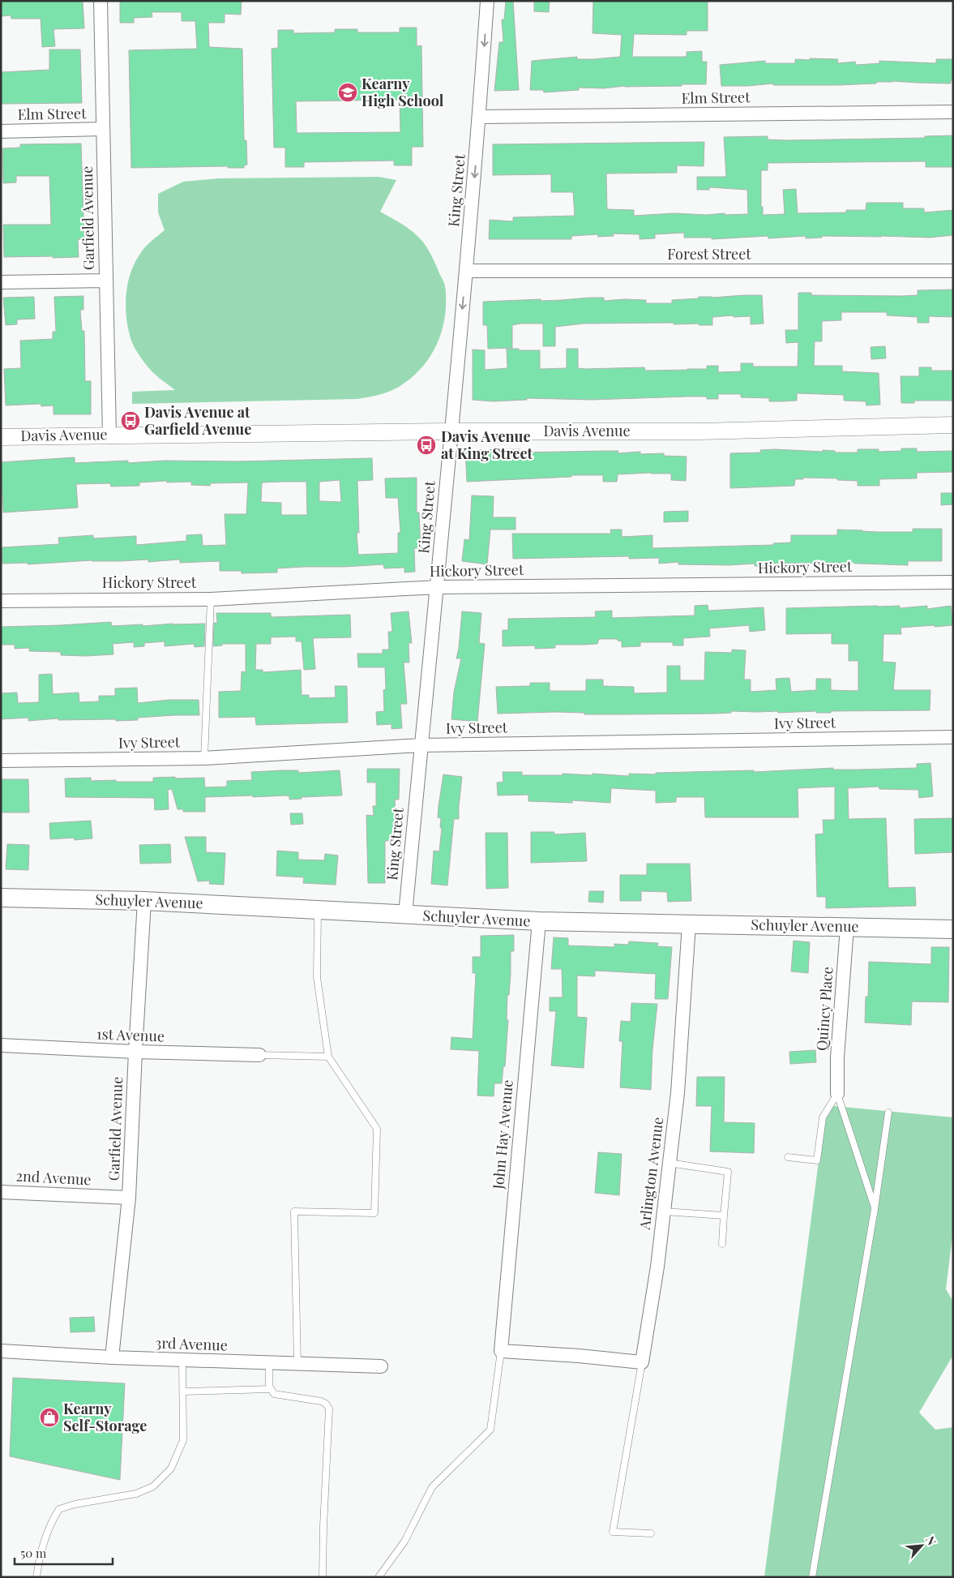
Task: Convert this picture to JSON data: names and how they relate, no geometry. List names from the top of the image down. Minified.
{"streets":{"main road":["Schuyler Avenue"],"street":["Elm Street","King Street","Garfield Avenue","Forest Street","Davis Avenue","Hickory Street","Ivy Street","Quincy Place","1st Avenue","John Hay Avenue","Arlington Avenue","2nd Avenue","3rd Avenue"]},"crossings":[["Elm Street","King Street"],["Elm Street","Garfield Avenue"],["King Street","Forest Street"],["King Street","Davis Avenue"],["King Street","Hickory Street"],["King Street","Ivy Street"],["King Street","Schuyler Avenue"],["Garfield Avenue","Davis Avenue"],["Garfield Avenue","Schuyler Avenue"],["Garfield Avenue","1st Avenue"],["Garfield Avenue","2nd Avenue"],["Garfield Avenue","3rd Avenue"],["Schuyler Avenue","Quincy Place"],["Schuyler Avenue","John Hay Avenue"],["Schuyler Avenue","Arlington Avenue"]],"one_way":["King Street"],"places":{"school or university":["Kearny High School"],"bus stop":["Davis Avenue at Garfield Avenue","Davis Avenue at King Street"],"shop":["Kearny Self-Storage"]},"scale_bar":"50 m","north":"top right"}
